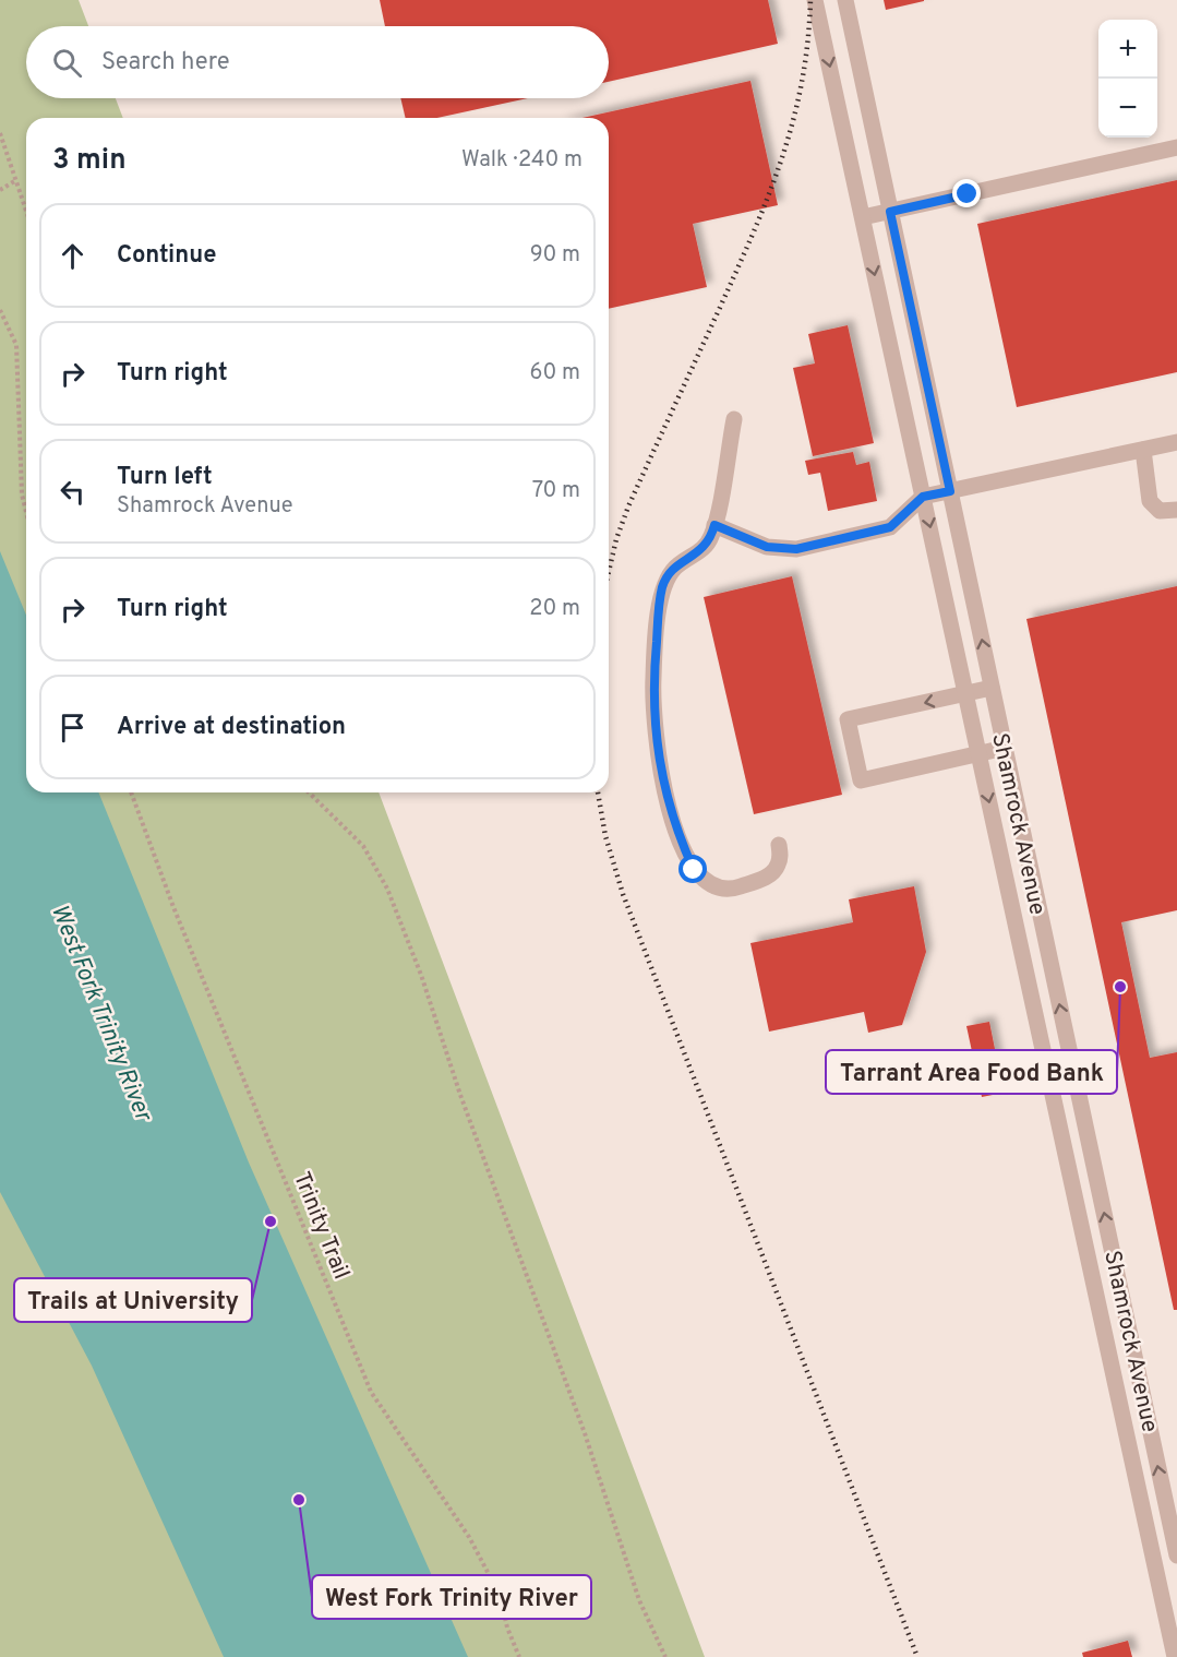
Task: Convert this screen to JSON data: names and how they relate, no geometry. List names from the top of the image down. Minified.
{"streets":{"street":["Shamrock Avenue"],"path":["Trinity Trail"]},"water":["West Fork Trinity River"],"places":["Tarrant Area Food Bank","Trails at University","West Fork Trinity River"],"page":{"map_buttons":["+","−"],"search":"Search here","heading":["3 min","Walk · 240 m"],"list":[["Continue","90 m"],["Turn right","60 m"],["Turn left","Shamrock Avenue","70 m"],["Turn right","20 m"],"Arrive at destination"]}}
